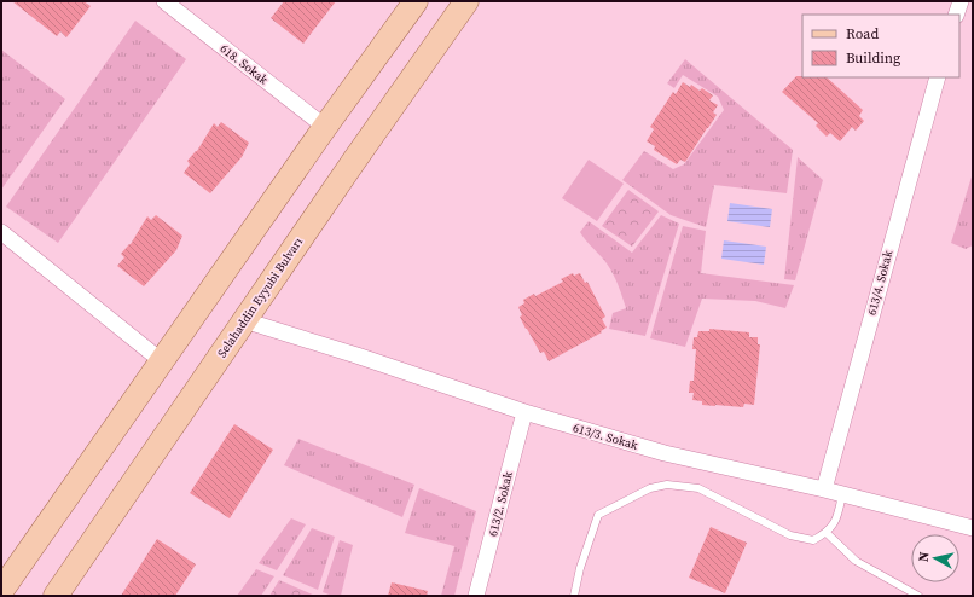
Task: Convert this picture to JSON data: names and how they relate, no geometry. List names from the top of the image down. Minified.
{"streets":{"main road":["Selahaddin Eyyubi Bulvarı"],"street":["618. Sokak","613/4. Sokak","613/3. Sokak","613/2. Sokak"]},"crossings":[["613/4. Sokak","613/3. Sokak"],["Selahaddin Eyyubi Bulvarı","613/3. Sokak"],["613/3. Sokak","613/2. Sokak"]],"legend":["Road","Building"],"north":"left"}
